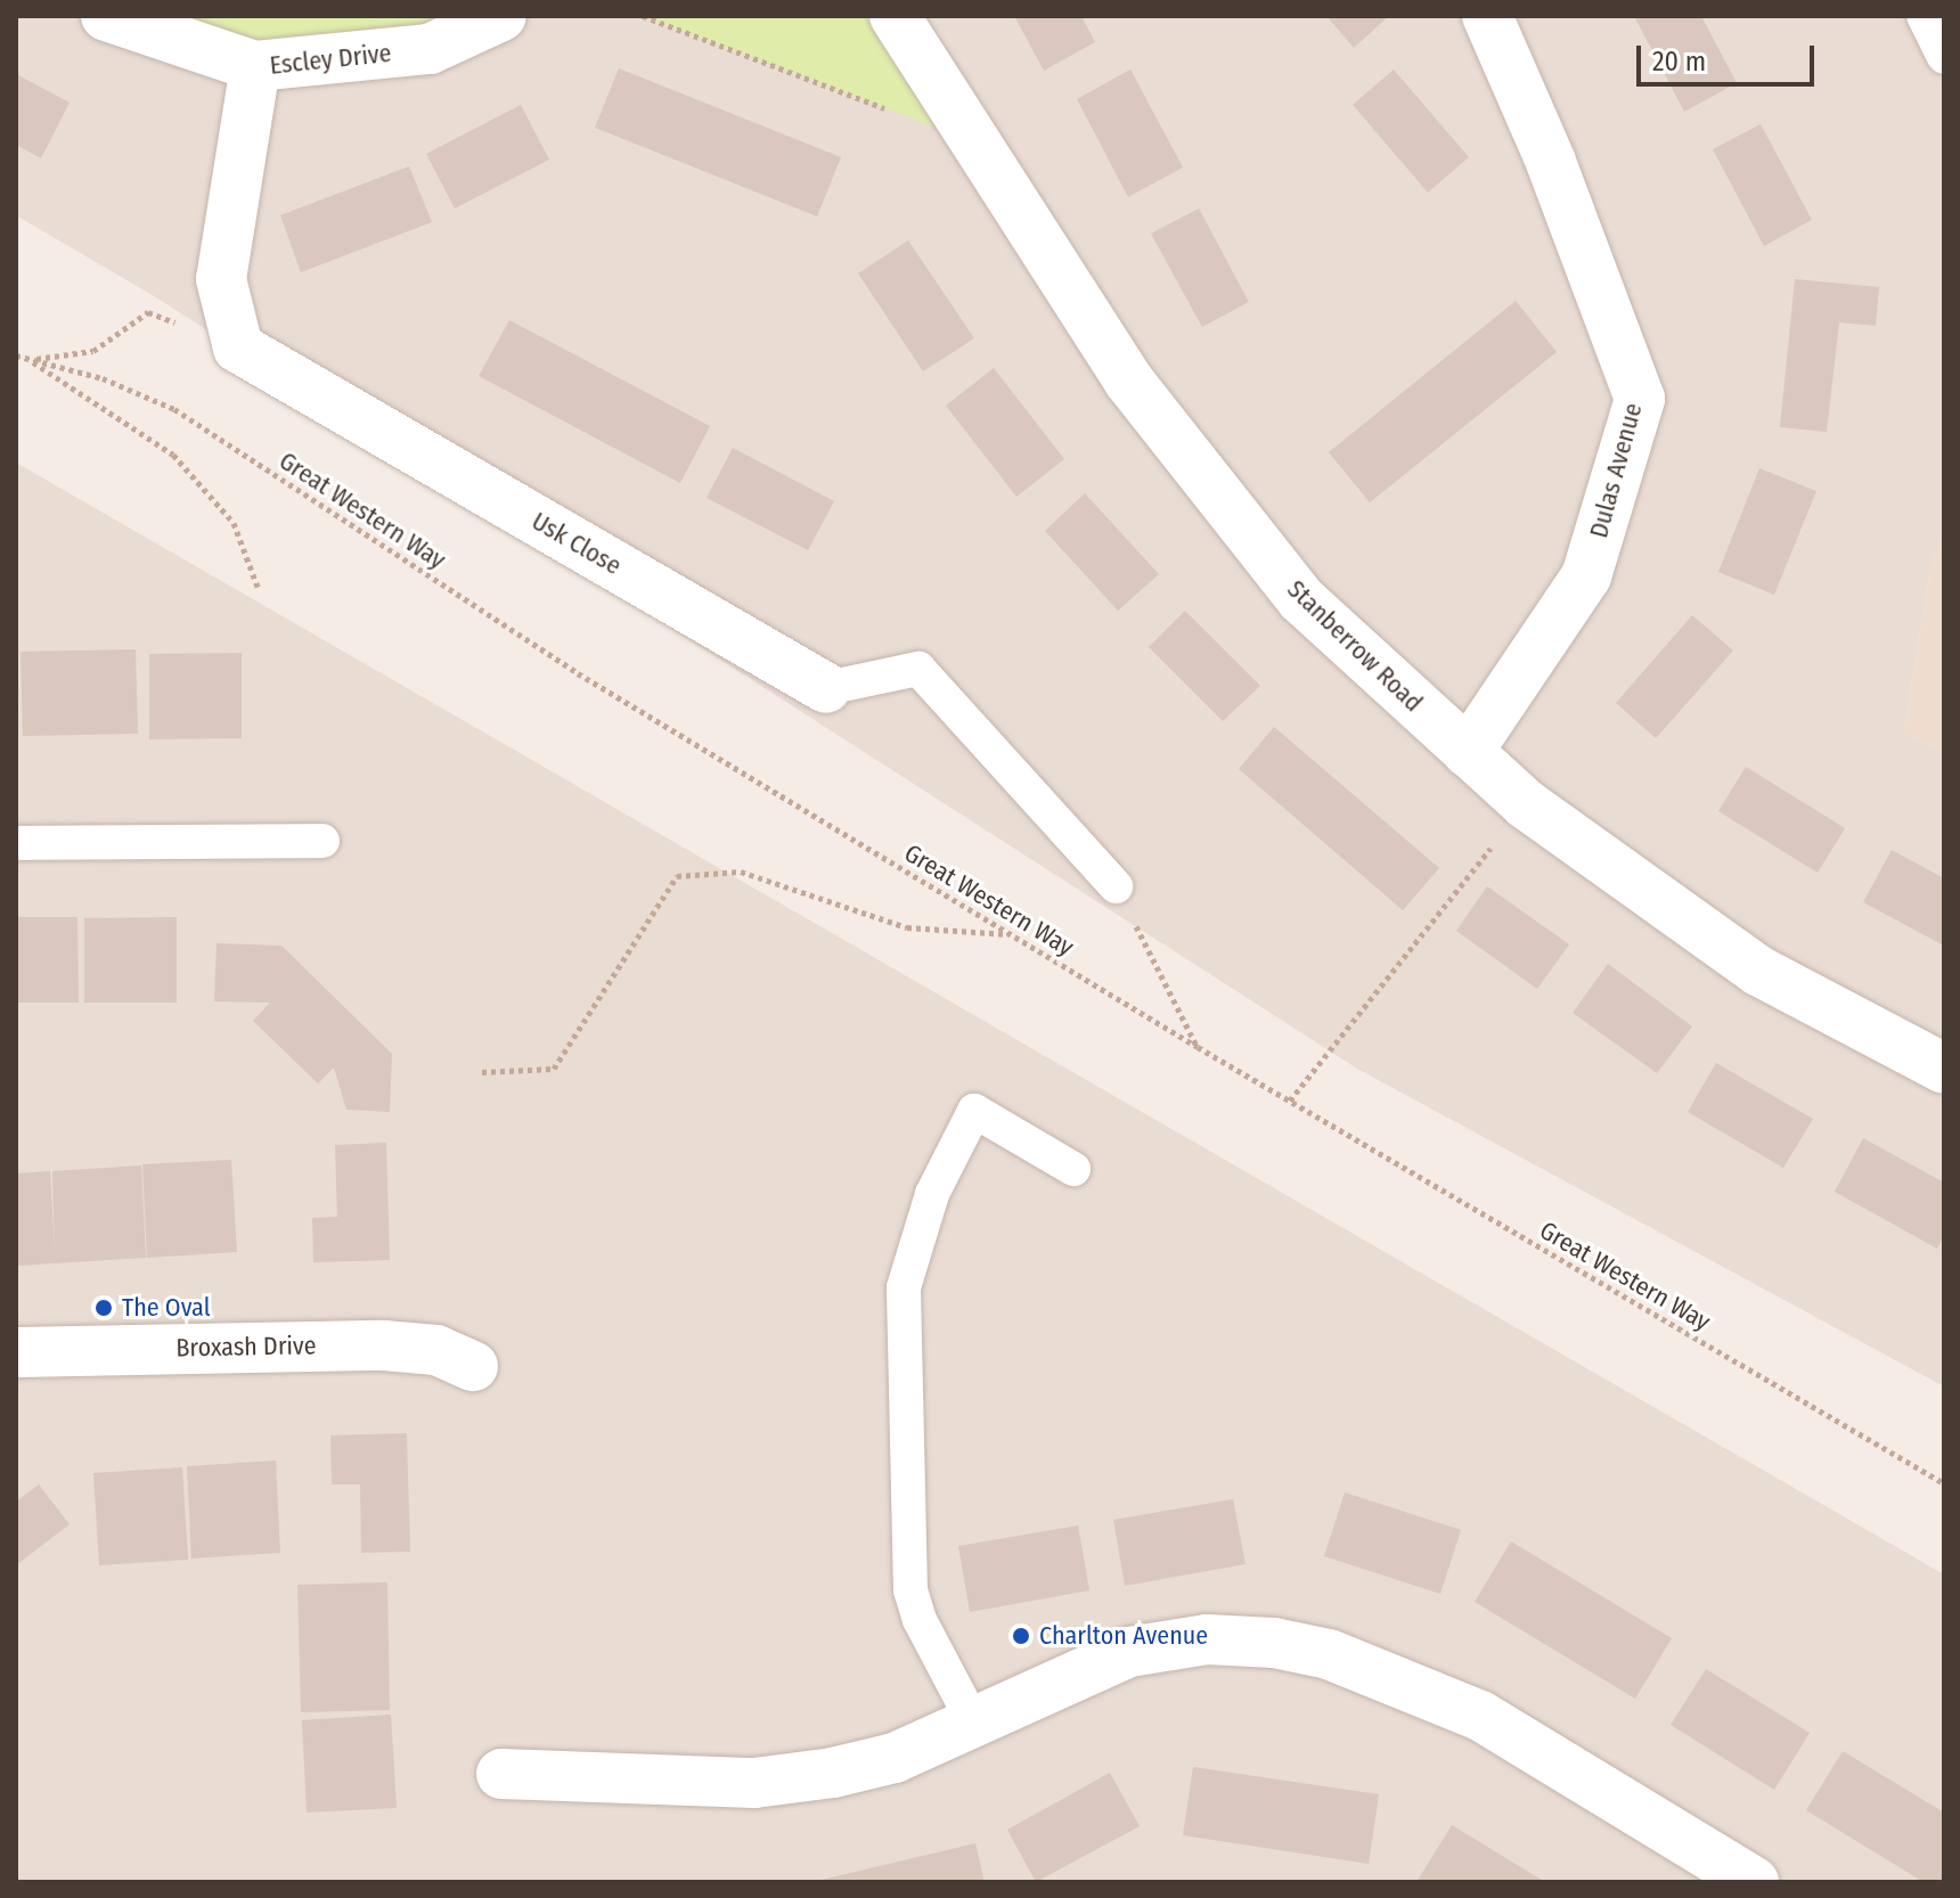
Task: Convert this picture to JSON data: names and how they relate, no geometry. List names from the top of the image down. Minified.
{"streets":{"street":["Escley Drive","Dulas Avenue","Usk Close","Stanberrow Road","Broxash Drive"],"path":["Great Western Way"]},"crossings":[["Dulas Avenue","Stanberrow Road"]],"places":["The Oval","Charlton Avenue"],"scale_bar":"20 m"}
